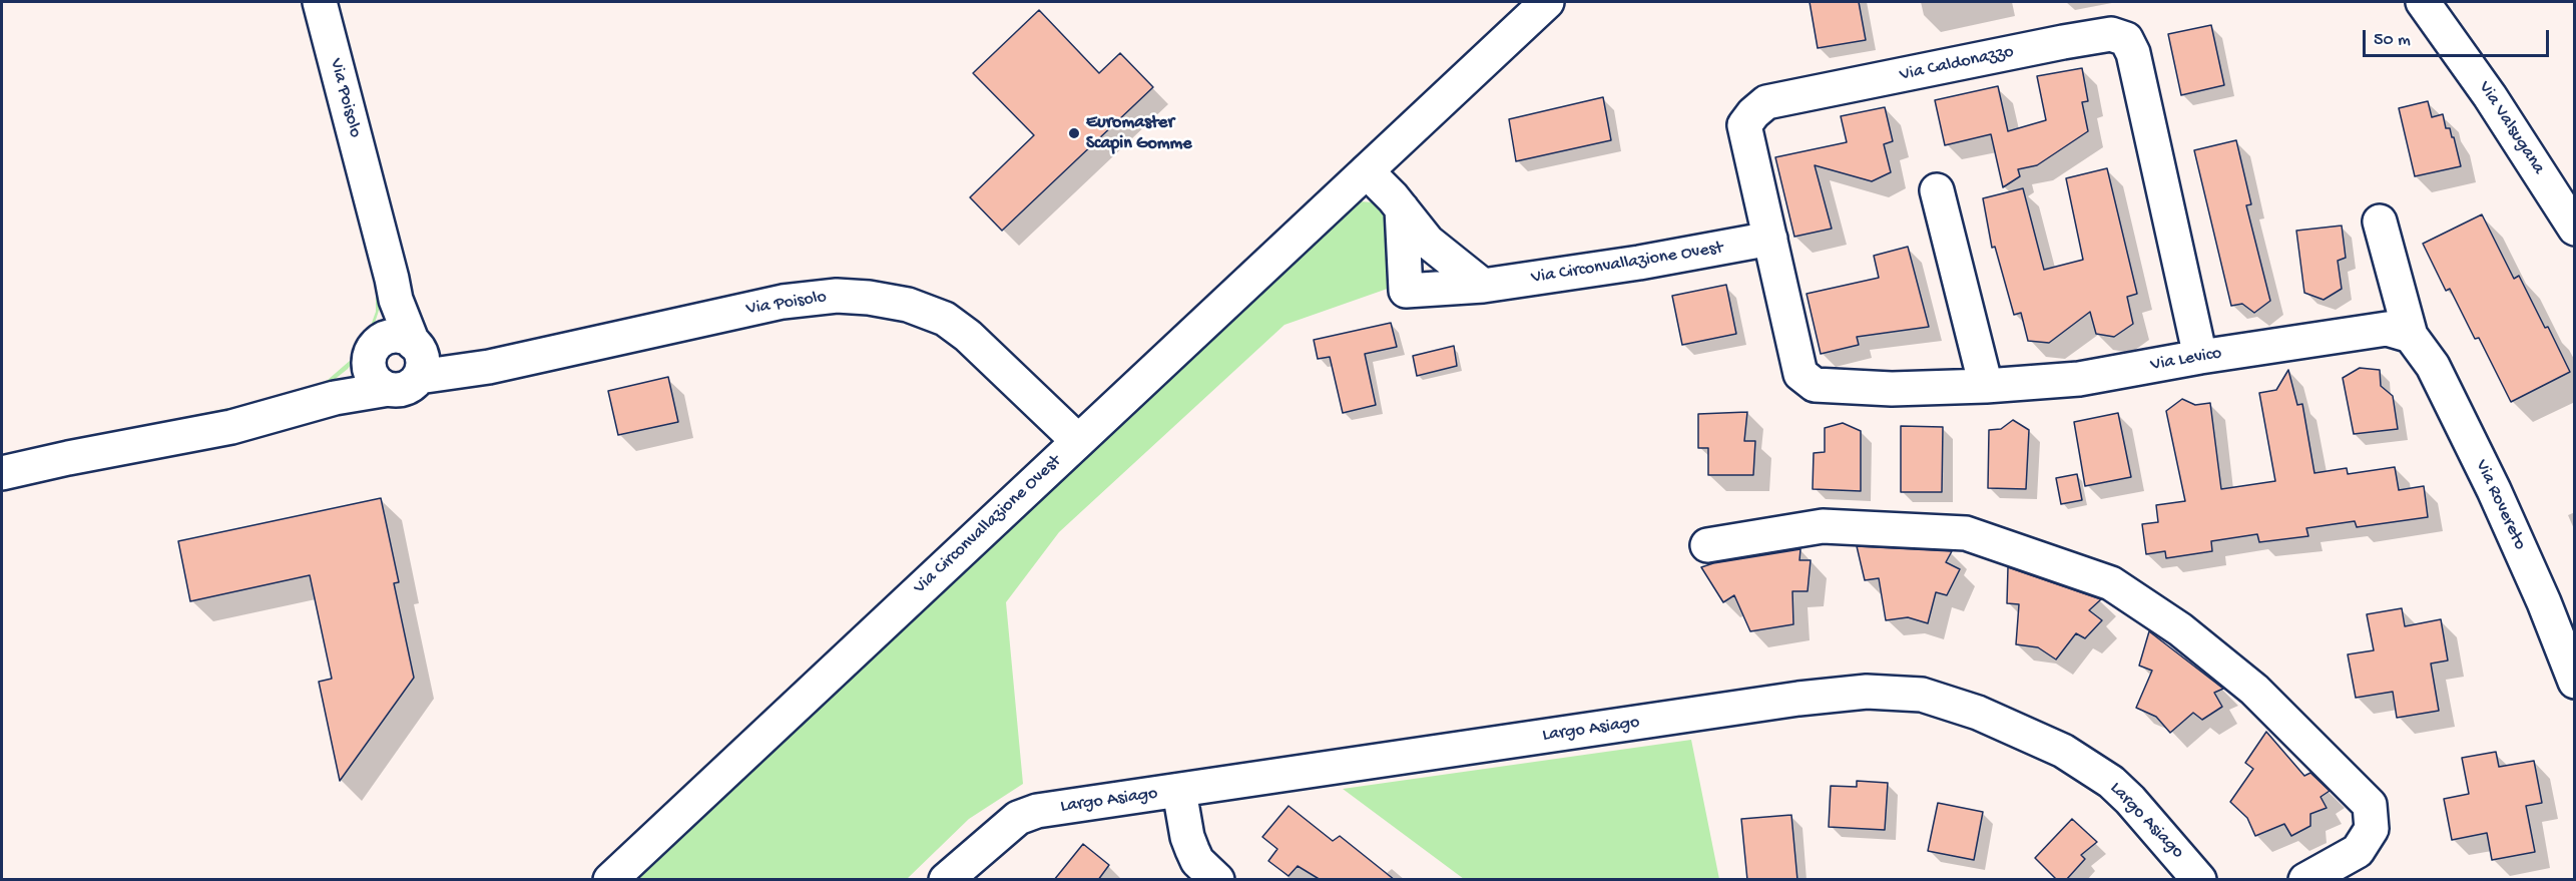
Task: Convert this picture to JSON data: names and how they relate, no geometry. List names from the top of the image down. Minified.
{"streets":{"street":["Via Caldonazzo","Via Poisolo","Via Valsugana","Via Circonvallazione Ovest","Via Levico","Via Rovereto","Largo Asiago"]},"crossings":[["Via Caldonazzo","Via Circonvallazione Ovest"],["Via Caldonazzo","Via Levico"],["Via Poisolo","Via Circonvallazione Ovest"],["Via Levico","Via Rovereto"]],"places":["Euromaster Scapin Gomme"],"scale_bar":"50 m"}
